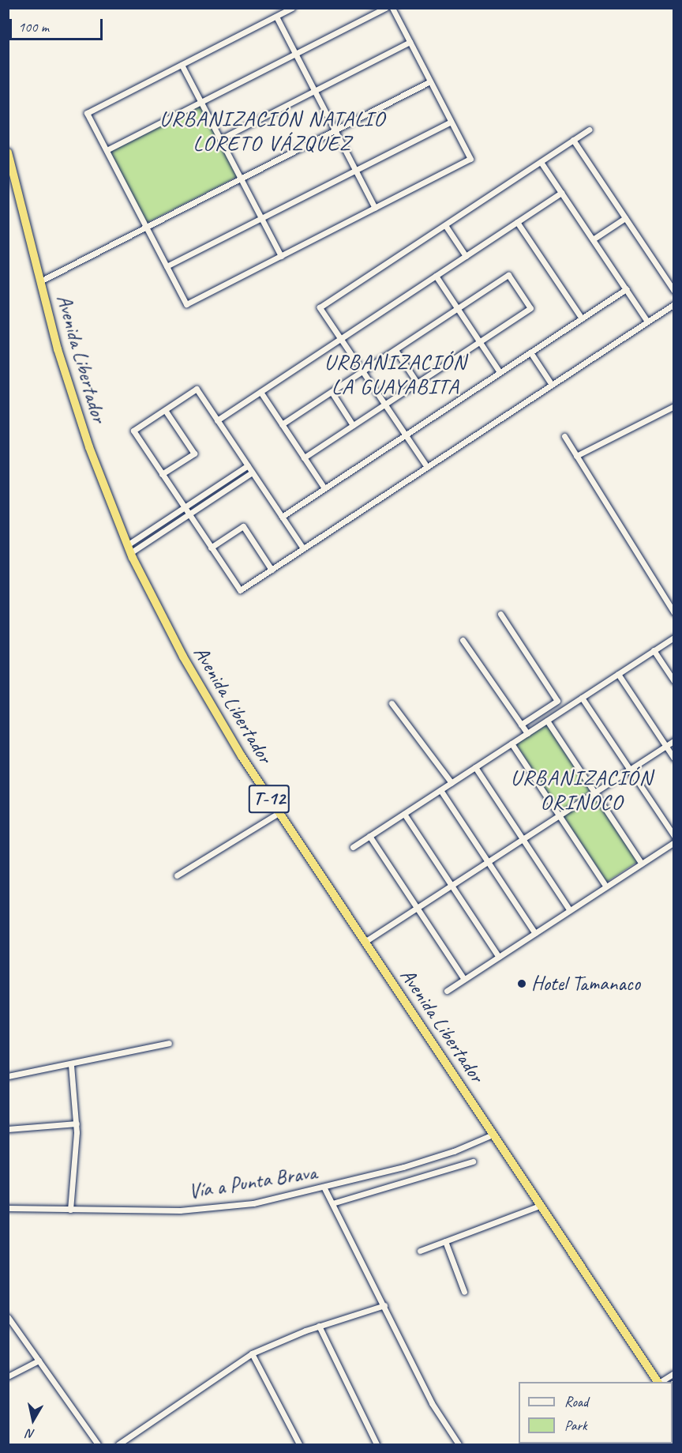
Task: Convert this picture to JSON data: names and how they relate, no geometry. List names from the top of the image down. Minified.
{"streets":{"highway":["Avenida Libertador","T-12"],"street":["Vía a Punta Brava"]},"crossings":[["Avenida Libertador","Vía a Punta Brava"]],"districts":["URBANIZACIÓN NATALIO LORETO VÁZQUEZ","URBANIZACIÓN LA GUAYABITA","URBANIZACIÓN ORINOCO"],"places":["Hotel Tamanaco"],"legend":["Road","Park"],"scale_bar":"100 m","north":"bottom"}
